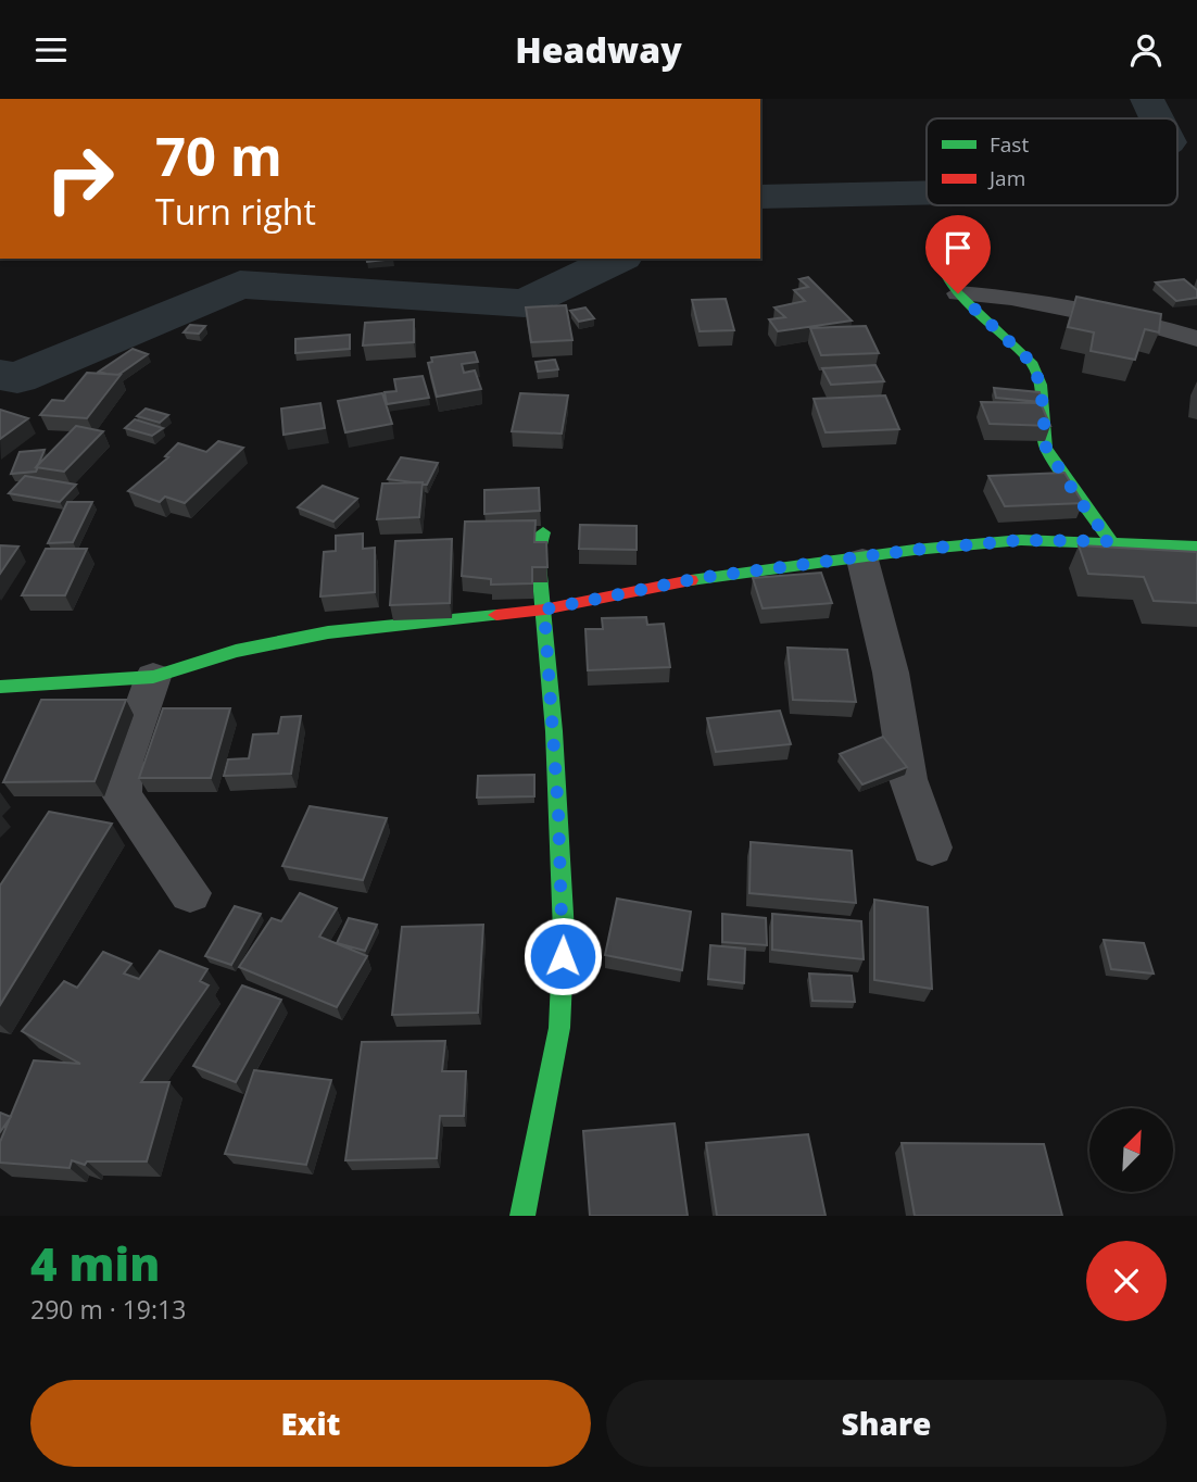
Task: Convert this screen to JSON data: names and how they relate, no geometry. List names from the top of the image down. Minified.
{"legend":["Fast","Jam"],"north":"top right","page":{"header":"Headway","turn":["70 m","Turn right"],"heading":["4 min","290 m · 19:13"],"buttons":["Exit","Share"]}}
